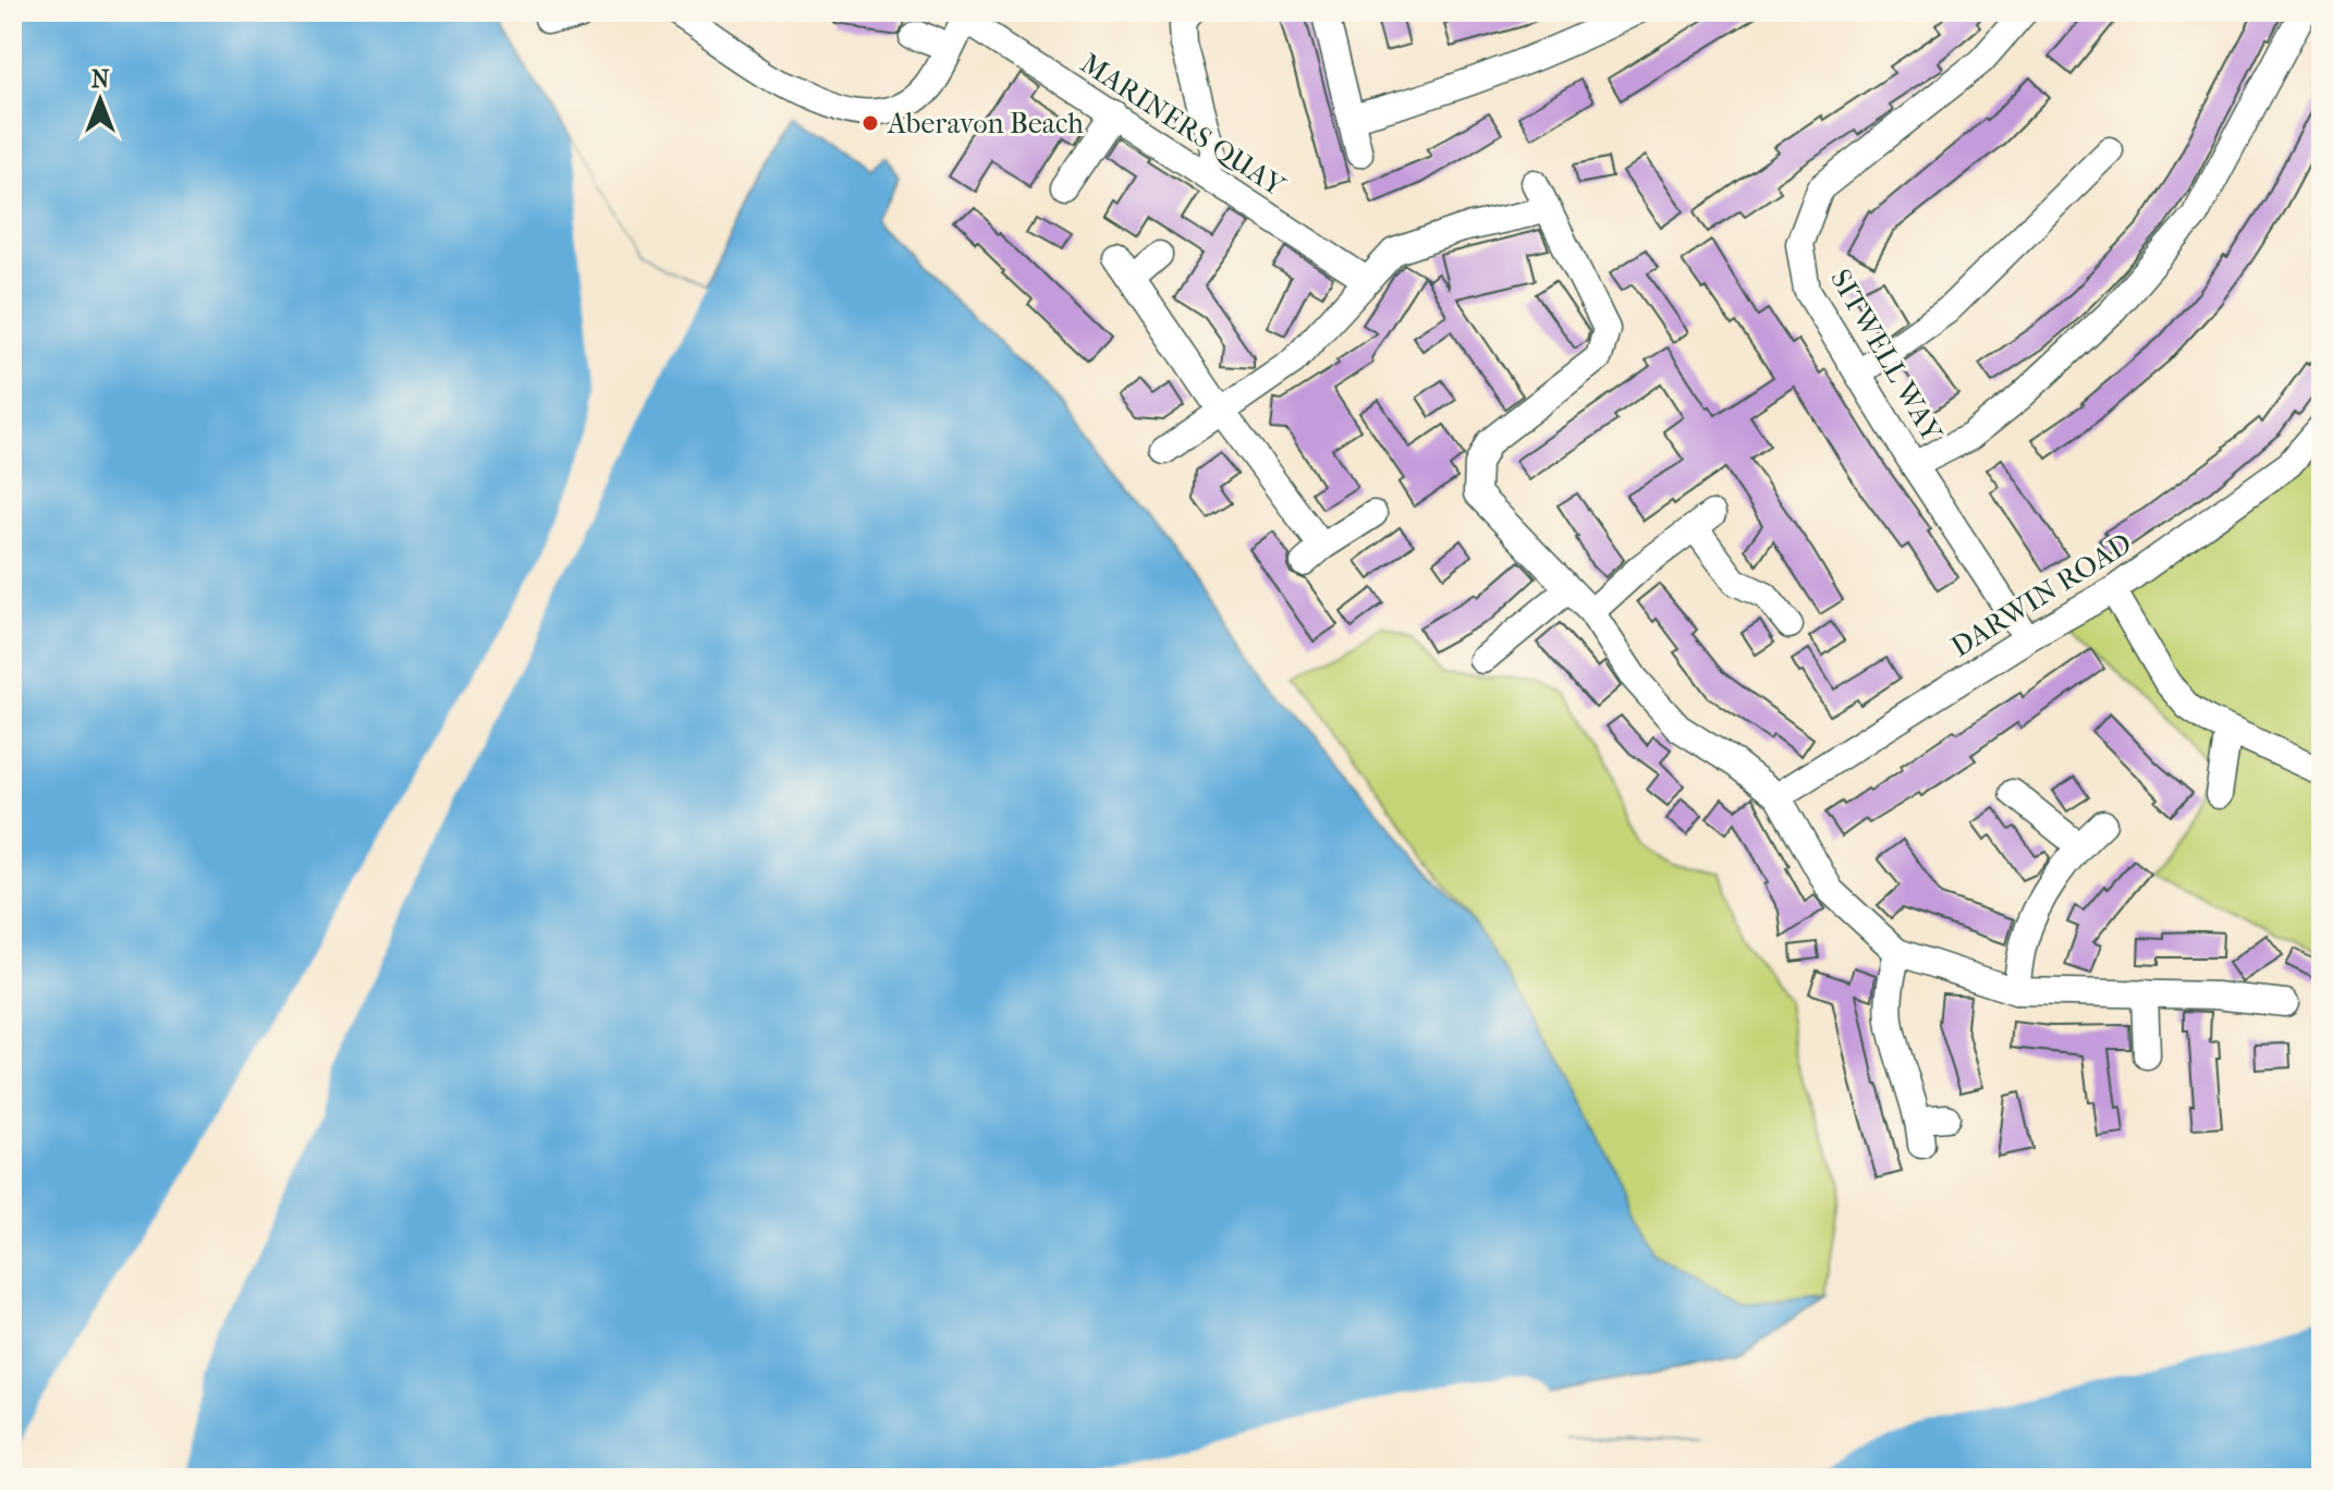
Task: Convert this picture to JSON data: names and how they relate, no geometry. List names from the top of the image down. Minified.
{"streets":{"street":["MARINERS QUAY","SITWELL WAY","DARWIN ROAD"]},"crossings":[["SITWELL WAY","DARWIN ROAD"]],"places":["Aberavon Beach"],"north":"top"}
